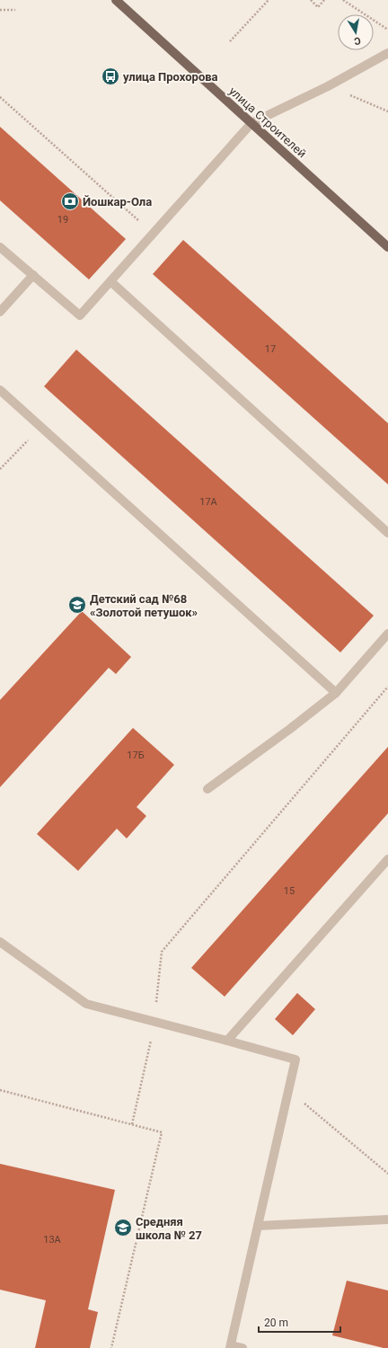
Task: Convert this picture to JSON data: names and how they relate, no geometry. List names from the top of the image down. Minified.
{"streets":{"main road":["улица Строителей"]},"places":{"bus stop":["улица Прохорова"],"bank":["Йошкар-Ола"],"school or university":["Детский сад №68 «Золотой петушок»","Средняя школа № 27"]},"house_numbers":["19","17","17А","17Б","15","13А"],"scale_bar":"20 m","north":"bottom"}
